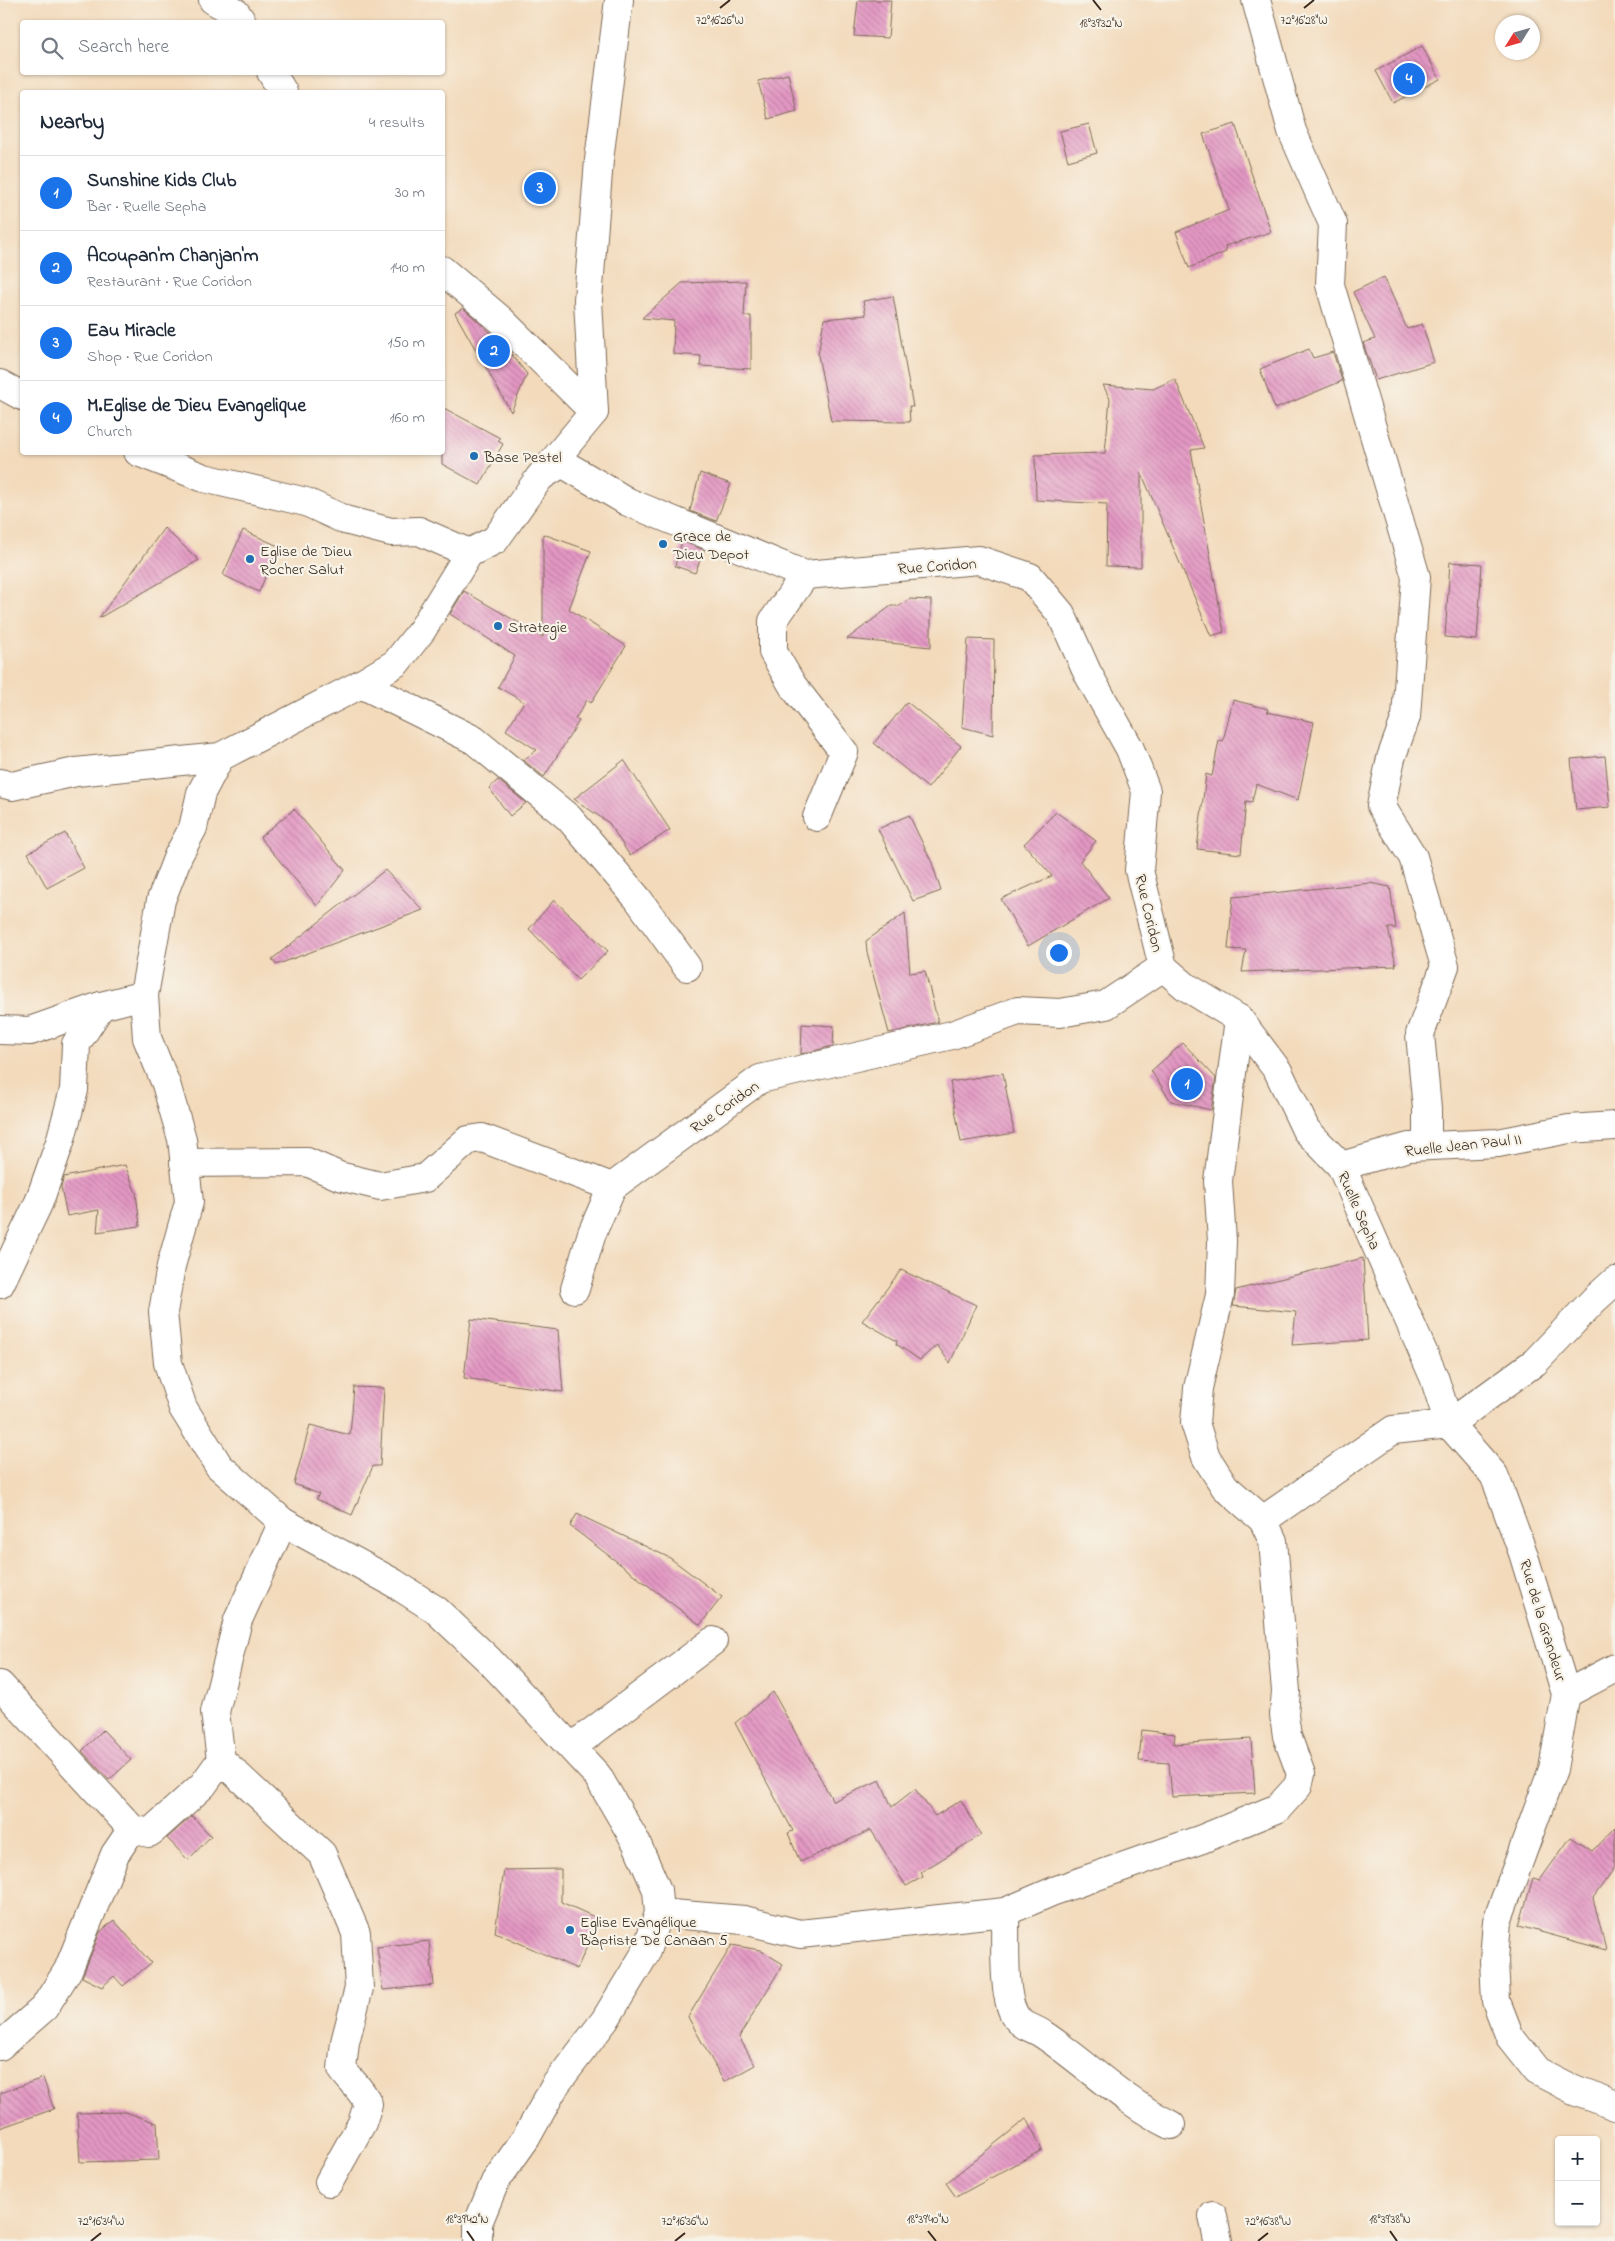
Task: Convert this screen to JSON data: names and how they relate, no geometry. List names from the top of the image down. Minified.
{"streets":{"street":["Rue Coridon","Ruelle Jean Paul II","Ruelle Sepha","Rue de la Grandeur"]},"crossings":[["Rue Coridon","Ruelle Sepha"],["Ruelle Jean Paul II","Ruelle Sepha"],["Ruelle Sepha","Rue de la Grandeur"]],"places":["Base Pestel","Grace de Dieu Depot","Eglise de Dieu Rocher Salut","Strategie","Eglise Evangélique Baptiste De Canaan 5"],"north":"bottom left","page":{"search":"Search here","pins":["4","3","2","1"],"heading":["Nearby","4 results"],"list":[{"mark":"1","name":"Sunshine Kids Club","note":"Bar · Ruelle Sepha","value":"30 m"},{"mark":"2","name":"Acoupan'm Chanjan'm","note":"Restaurant · Rue Coridon","value":"140 m"},{"mark":"3","name":"Eau Miracle","note":"Shop · Rue Coridon","value":"150 m"},{"mark":"4","name":"M.Eglise de Dieu Evangelique","note":"Church","value":"160 m"}],"map_buttons":["+","−"]},"coordinates":["72°16'26\"W","72°16'28\"W","18°39'32\"N","18°39'42\"N","18°39'40\"N","18°39'38\"N","72°16'34\"W","72°16'36\"W","72°16'38\"W"]}
